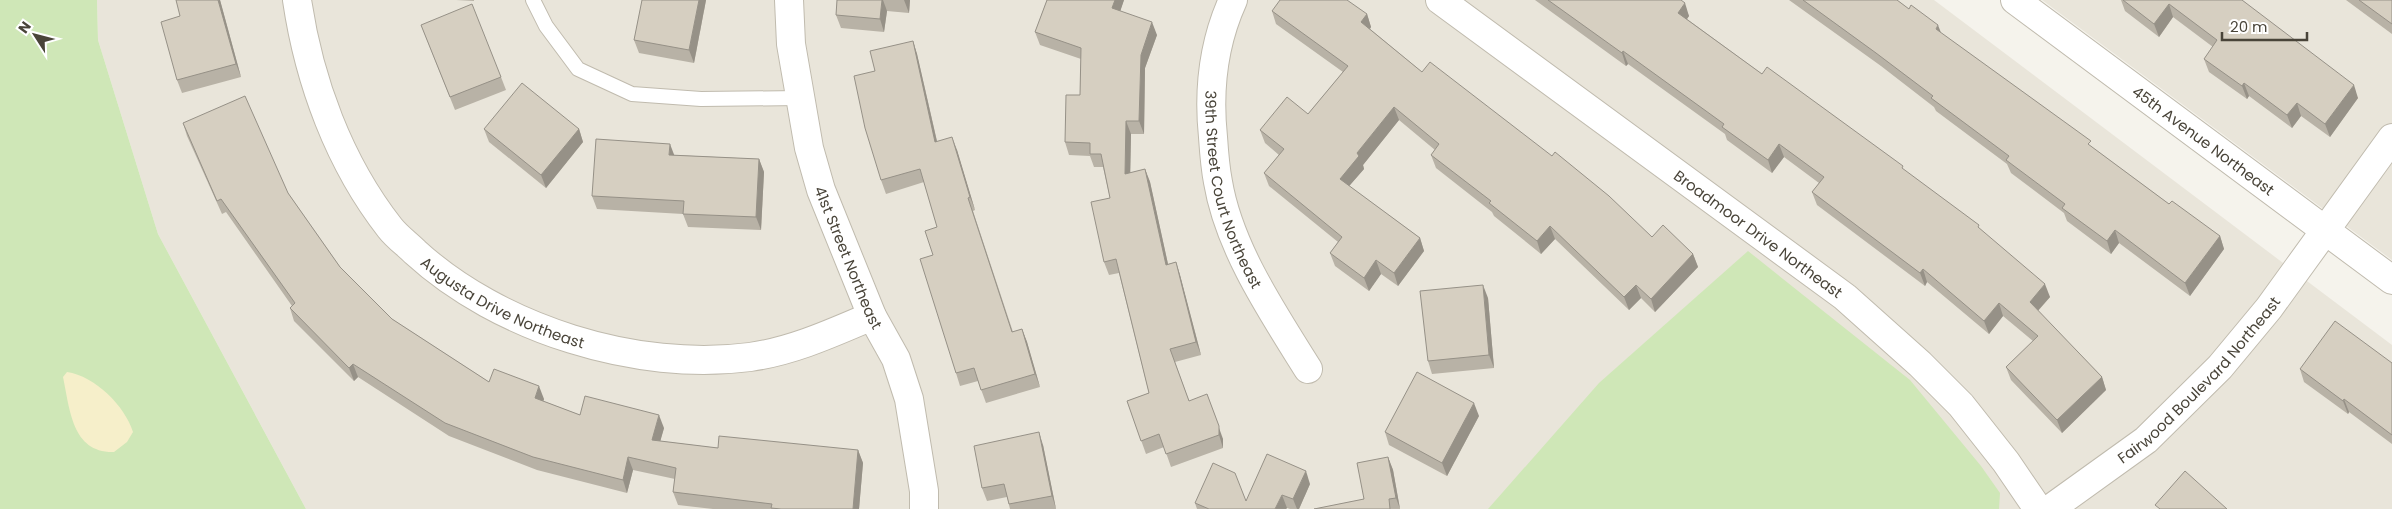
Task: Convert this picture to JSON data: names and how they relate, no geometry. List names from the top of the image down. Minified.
{"streets":{"street":["45th Avenue Northeast","39th Street Court Northeast","Broadmoor Drive Northeast","41st Street Northeast","Augusta Drive Northeast","Fairwood Boulevard Northeast"]},"crossings":[["45th Avenue Northeast","Fairwood Boulevard Northeast"],["41st Street Northeast","Augusta Drive Northeast"]],"scale_bar":"20 m","north":"top left"}
